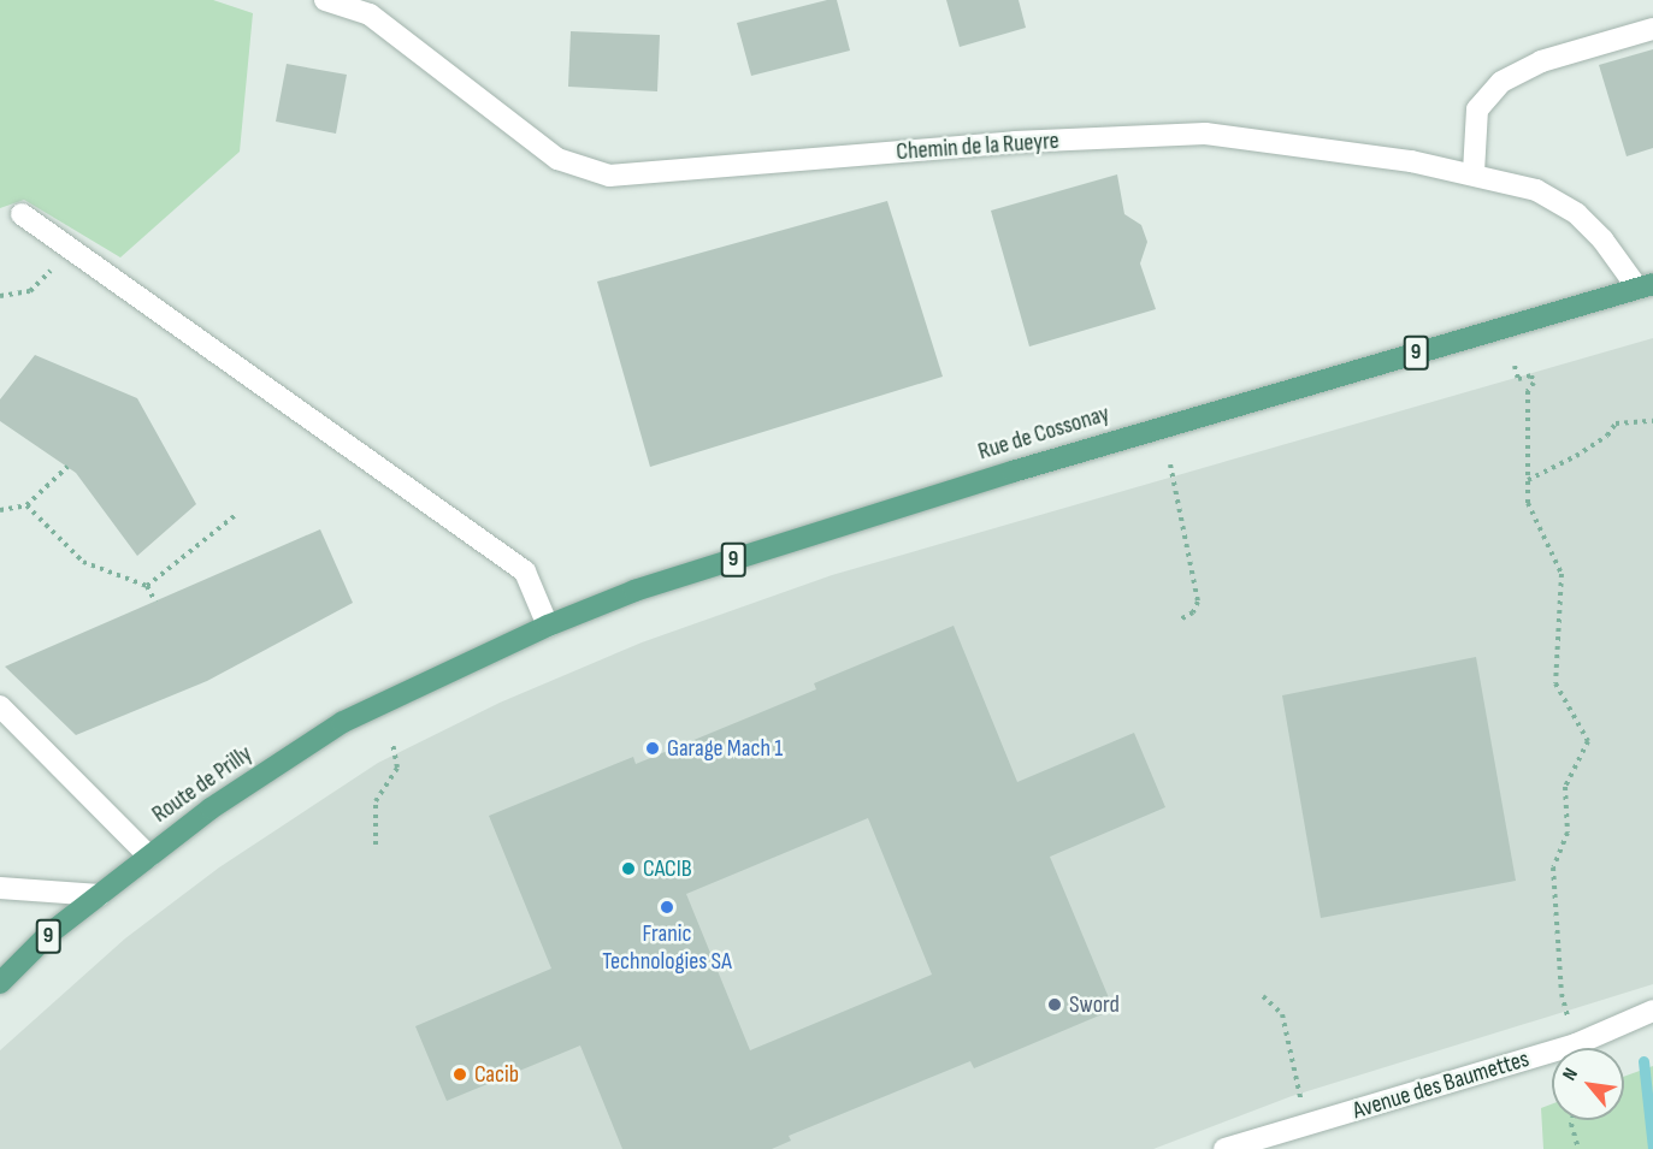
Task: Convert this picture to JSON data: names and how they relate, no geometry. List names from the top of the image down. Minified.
{"streets":{"main road":["9","Rue de Cossonay","Route de Prilly"],"street":["Chemin de la Rueyre","Avenue des Baumettes"]},"crossings":[["Chemin de la Rueyre","Rue de Cossonay"],["Rue de Cossonay","Route de Prilly"]],"places":["Garage Mach 1","CACIB","Franic Technologies SA","Sword","Cacib"],"north":"top left"}
